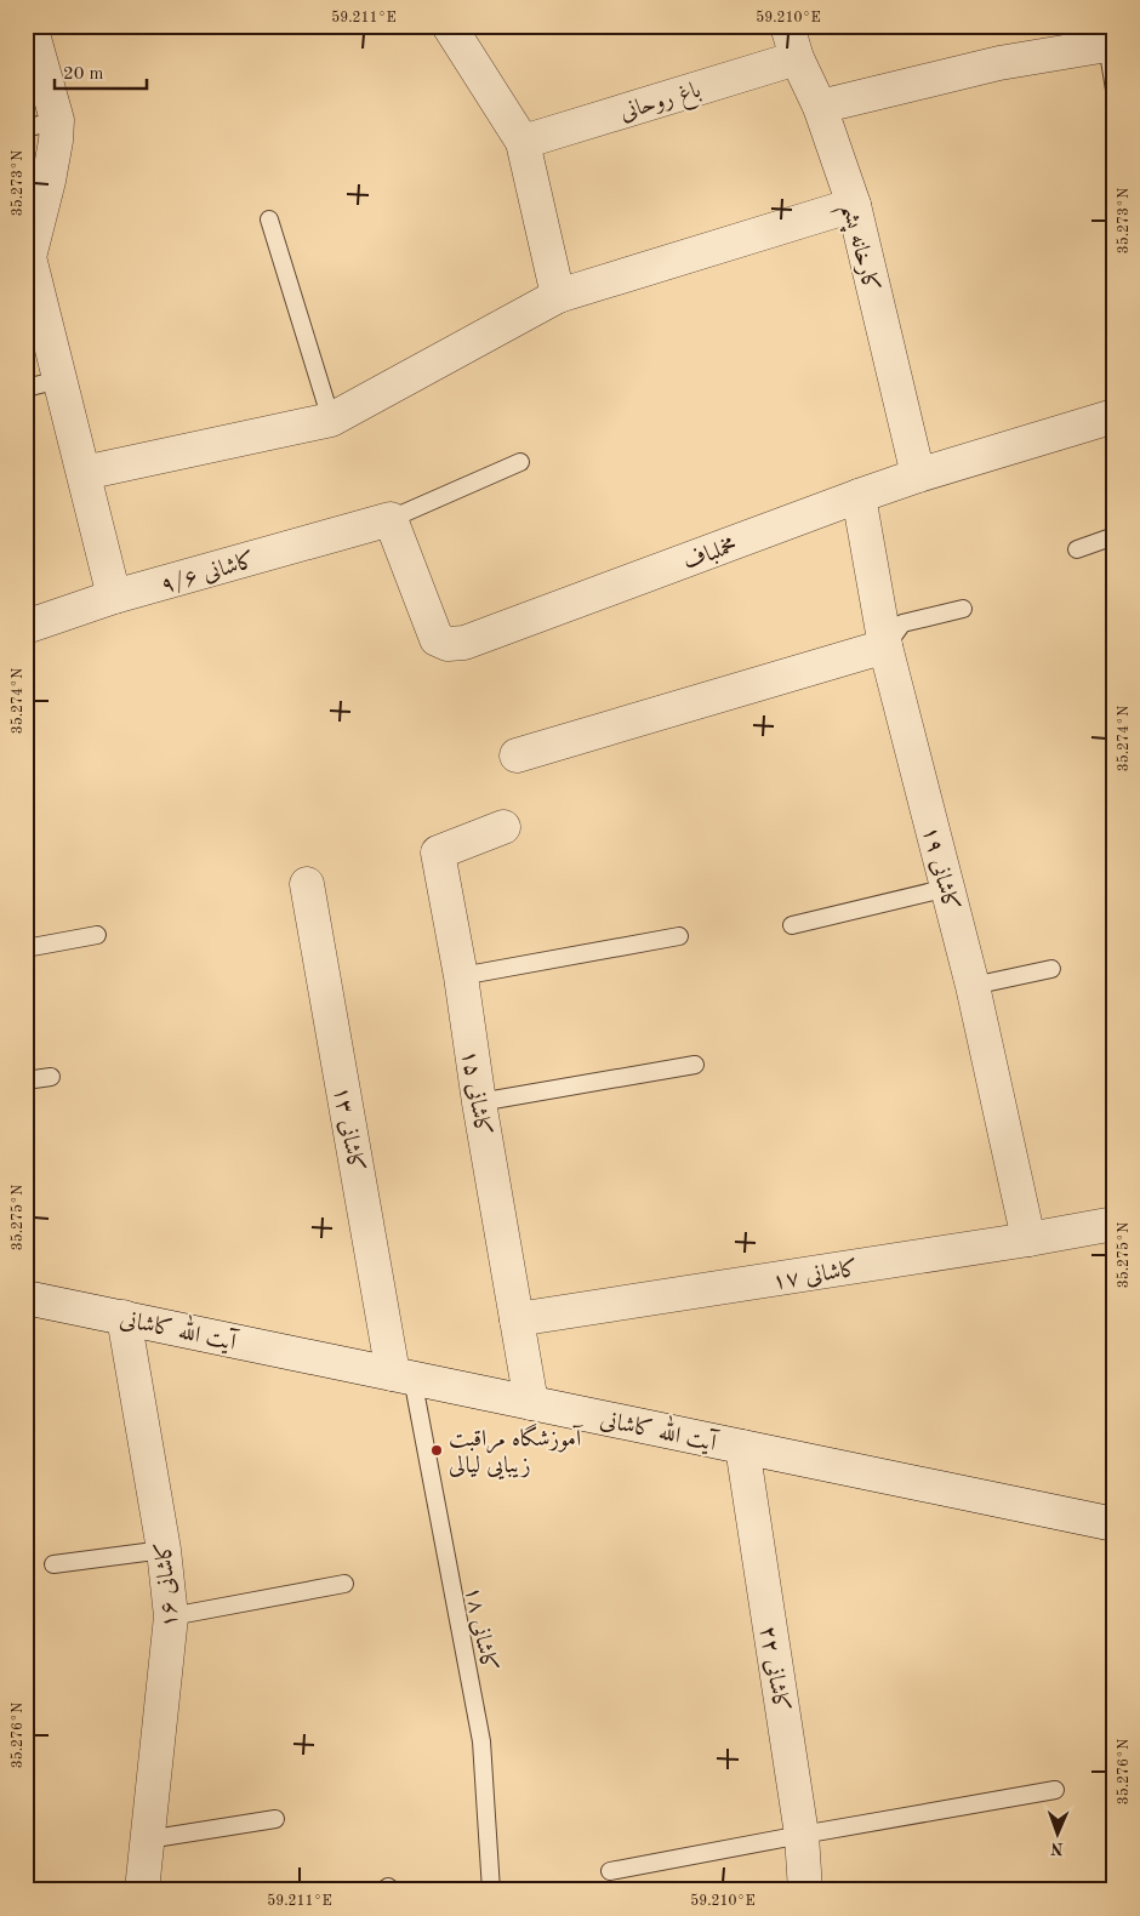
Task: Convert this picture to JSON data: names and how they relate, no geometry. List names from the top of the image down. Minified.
{"streets":{"street":["باغ روحانی","کارخانه پشم","مخملباف","کاشانی ۹/۶","کاشانی ۱۹","کاشانی ۱۵","کاشانی ۱۳","کاشانی ۱۷","آیت الله کاشانی","کاشانی ۱۶","کاشانی ۲۲"],"lane":["کاشانی ۱۸"]},"crossings":[["باغ روحانی","کارخانه پشم"],["کارخانه پشم","مخملباف"],["مخملباف","کاشانی ۹/۶"],["مخملباف","کاشانی ۱۹"],["کاشانی ۱۹","کاشانی ۱۷"],["کاشانی ۱۵","کاشانی ۱۷"],["کاشانی ۱۵","آیت الله کاشانی"],["کاشانی ۱۳","آیت الله کاشانی"],["کاشانی ۱۳","کاشانی ۱۸"],["آیت الله کاشانی","کاشانی ۱۶"],["آیت الله کاشانی","کاشانی ۱۸"],["آیت الله کاشانی","کاشانی ۲۲"]],"places":["آموزشگاه مراقبت زیبایی لیالی"],"scale_bar":"20 m","north":"bottom","coordinates":["59.211°E","59.210°E","35.273°N","35.274°N","35.275°N","35.276°N"]}
